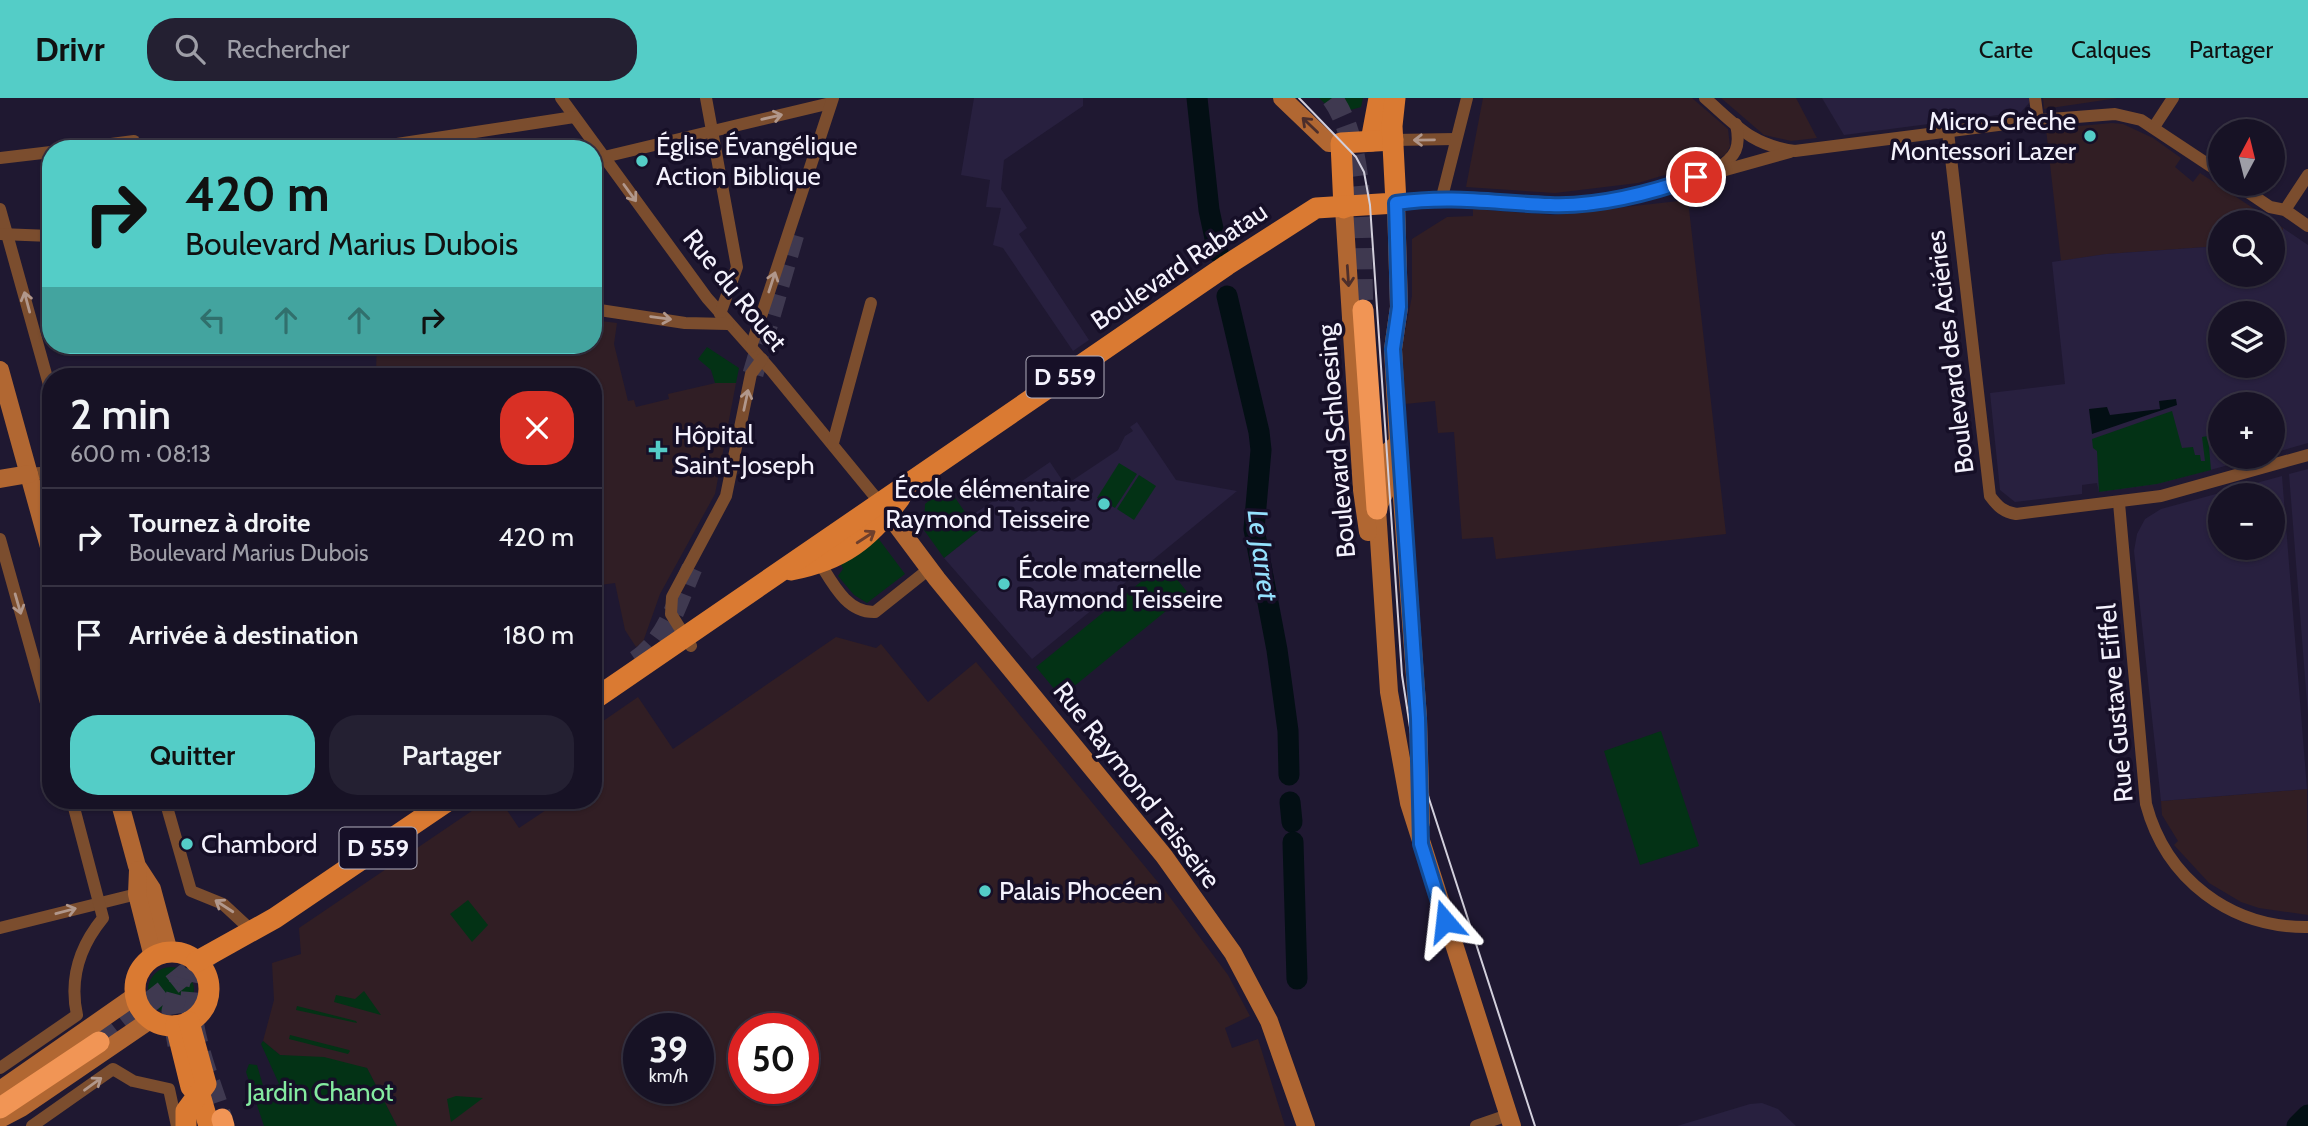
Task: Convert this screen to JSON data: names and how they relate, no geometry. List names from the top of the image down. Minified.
{"streets":{"main road":["Boulevard Rabatau","D 559","Boulevard Schloesing","Rue Raymond Teisseire"],"street":["Rue du Rouet","Boulevard des Aciéries","Rue Gustave Eiffel"]},"crossings":[["Boulevard Rabatau","Rue du Rouet"],["Boulevard Rabatau","D 559"],["Boulevard Rabatau","Boulevard Schloesing"],["Boulevard Rabatau","Rue Raymond Teisseire"],["Rue du Rouet","Rue Raymond Teisseire"],["Boulevard des Aciéries","Rue Gustave Eiffel"],["D 559","Boulevard Schloesing"]],"one_way":["Rue du Rouet"],"water":["Le Jarret"],"parks":["Jardin Chanot"],"places":{"other":["Micro-Crèche Montessori Lazer","Église Évangélique Action Biblique","École élémentaire Raymond Teisseire","École maternelle Raymond Teisseire","Chambord","Palais Phocéen"],"health":["Hôpital Saint-Joseph"]},"north":"top","page":{"header":"Drivr","search":"Rechercher","nav":["Carte","Calques","Partager"],"map_buttons":["+","−"],"turn":["420 m","Boulevard Marius Dubois"],"heading":["2 min","600 m · 08:13"],"list":[{"name":"Tournez à droite","note":"Boulevard Marius Dubois","value":"420 m"},{"name":"Arrivée à destination","value":"180 m"}],"buttons":["Quitter","Partager"],"speed":"39 km/h","limit":"50"}}
